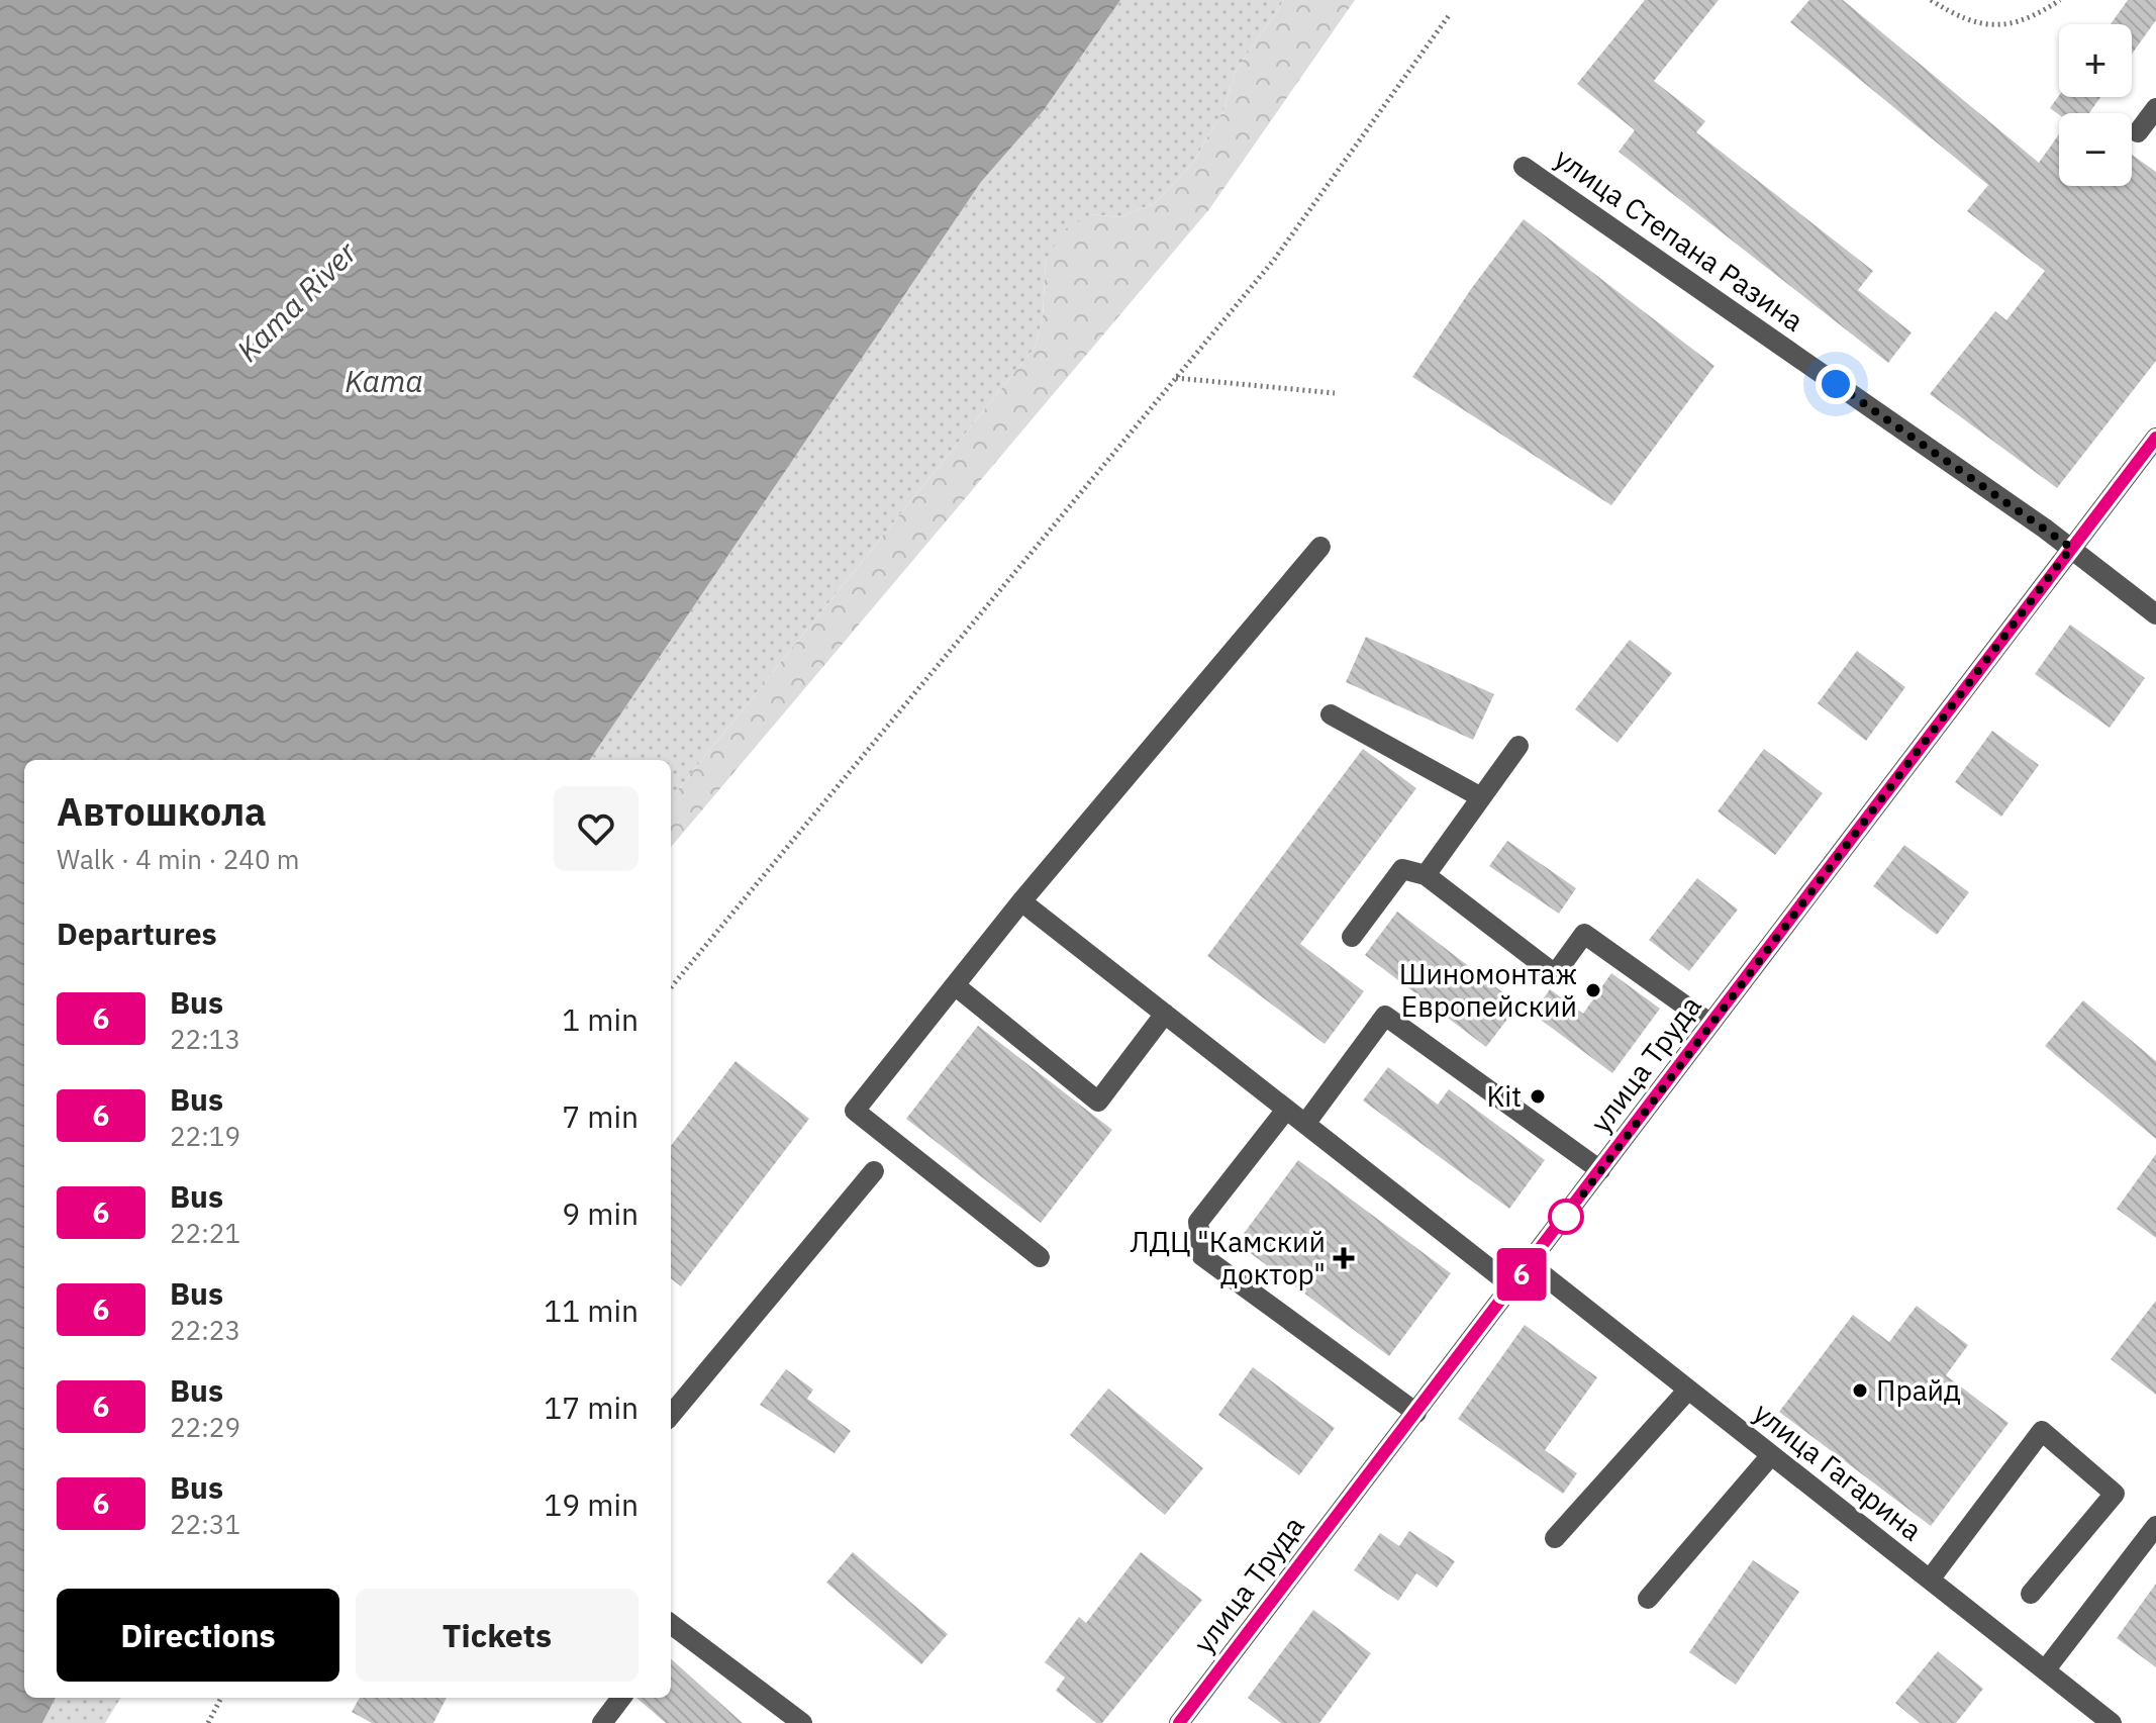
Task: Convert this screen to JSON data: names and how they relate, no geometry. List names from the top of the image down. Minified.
{"streets":{"street":["улица Степана Разина","улица Труда","улица Гагарина"]},"crossings":[["улица Степана Разина","улица Труда"],["улица Труда","улица Гагарина"]],"water":["Kama River","Kama"],"places":{"other":["Шиномонтаж Европейский","Kit","Прайд"],"health":["ЛДЦ \"Камский доктор\""]},"lines":["bus line 6"],"page":{"on_map":"6","map_buttons":["+","−"],"heading":[["Автошкола","Walk · 4 min · 240 m"],"Departures"],"list":[{"mark":"6","name":"Bus","note":"22:13","value":"1 min"},{"mark":"6","name":"Bus","note":"22:19","value":"7 min"},{"mark":"6","name":"Bus","note":"22:21","value":"9 min"},{"mark":"6","name":"Bus","note":"22:23","value":"11 min"},{"mark":"6","name":"Bus","note":"22:29","value":"17 min"},{"mark":"6","name":"Bus","note":"22:31","value":"19 min"}],"buttons":["Directions","Tickets"]}}
